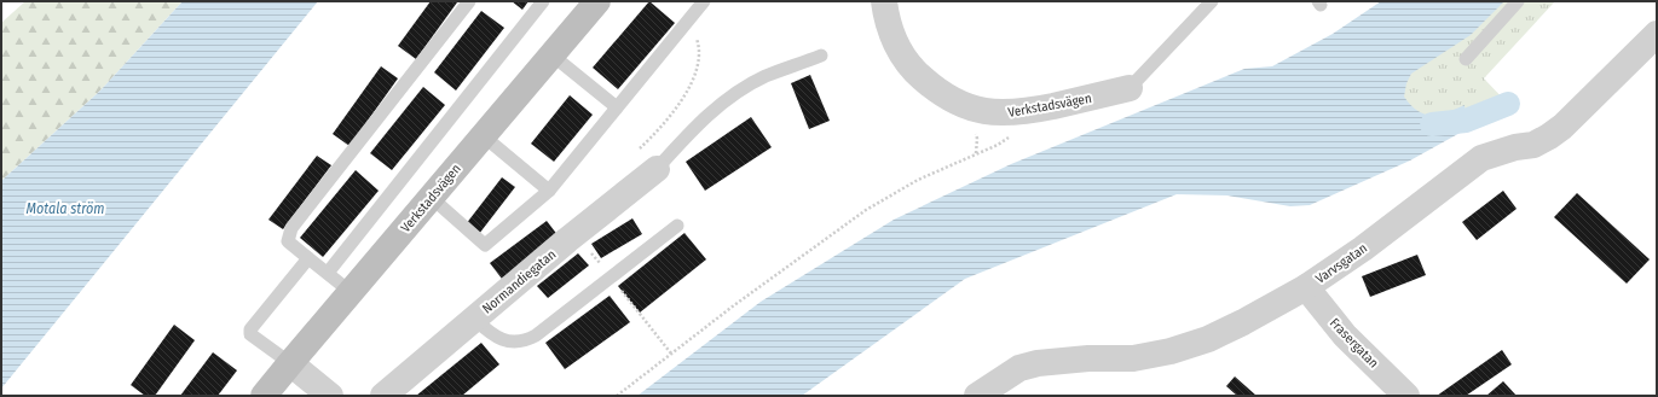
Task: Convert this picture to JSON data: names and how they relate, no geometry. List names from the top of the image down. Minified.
{"streets":{"street":["Verkstadsvägen","Varvsgatan","Normandiegatan","Frasergatan"]},"crossings":[["Varvsgatan","Frasergatan"]],"water":["Motala ström"]}
